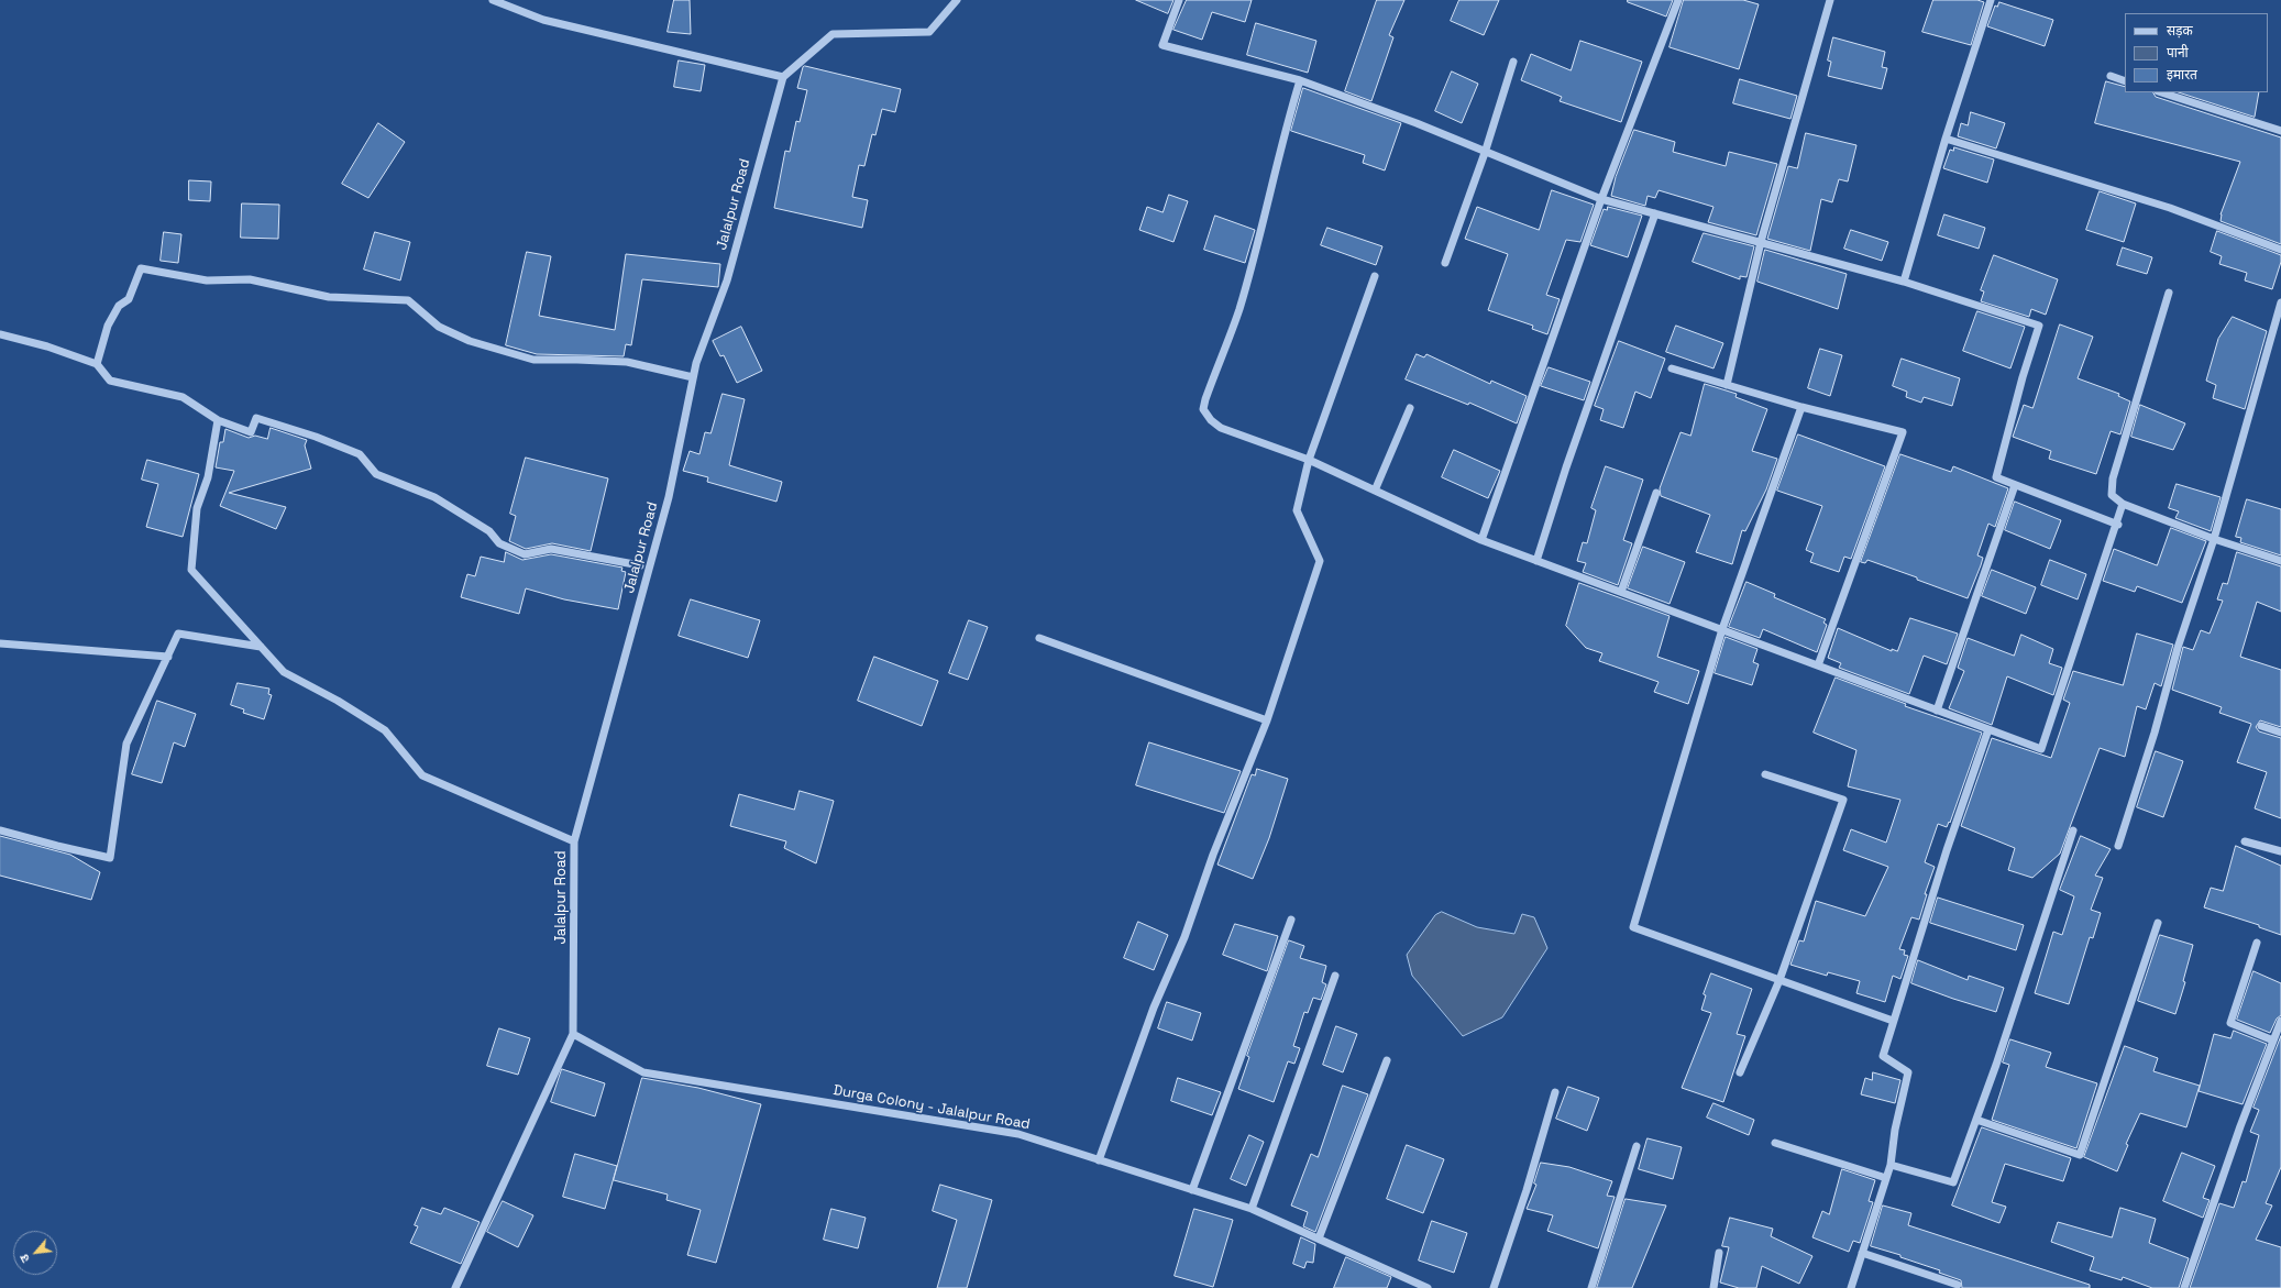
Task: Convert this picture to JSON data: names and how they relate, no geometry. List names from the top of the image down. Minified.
{"streets":{"street":["Jalalpur Road","Durga Colony - Jalalpur Road"]},"crossings":[["Jalalpur Road","Durga Colony - Jalalpur Road"]],"legend":["सड़क","पानी","इमारत"],"north":"bottom left"}
